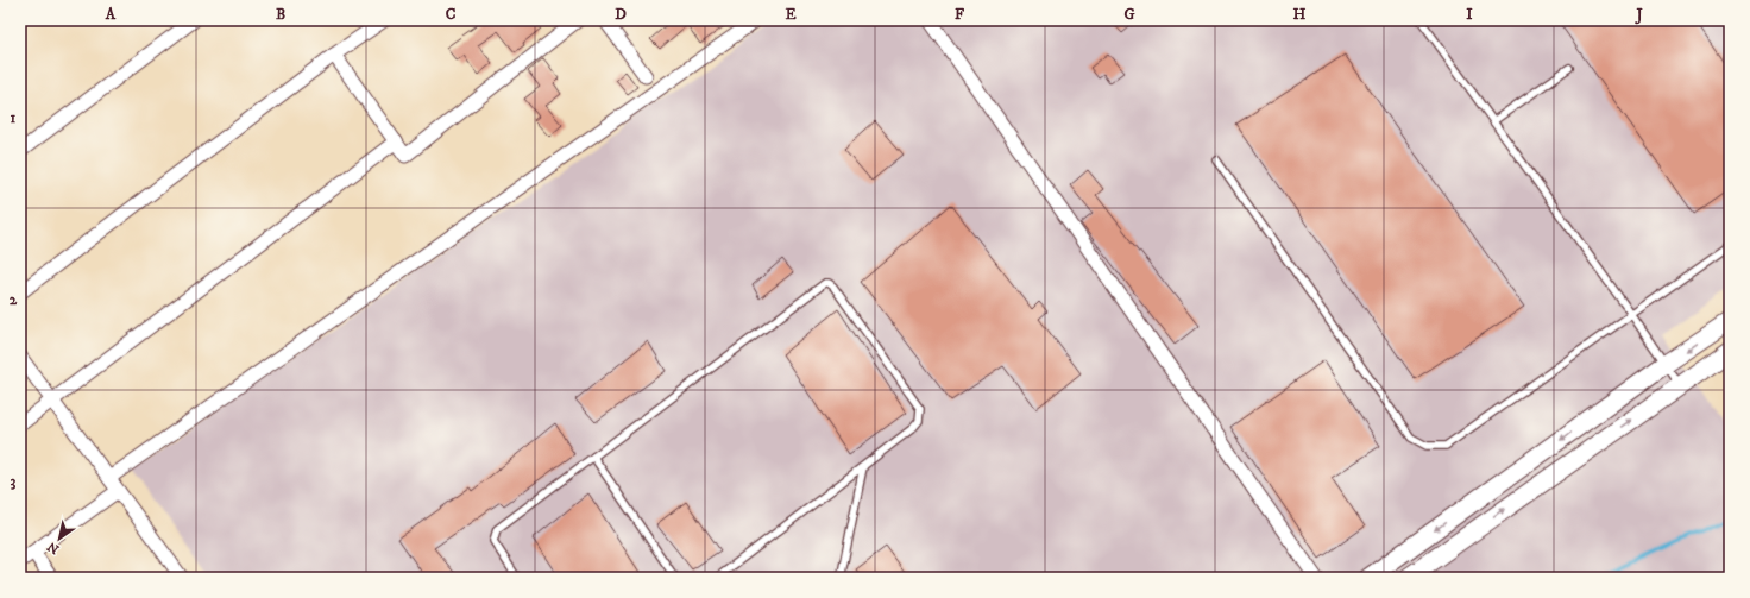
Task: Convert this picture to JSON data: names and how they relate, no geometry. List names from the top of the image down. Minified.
{"north":"bottom left","grid":{"columns":["A","B","C","D","E","F","G","H","I","J"],"rows":["1","2","3"]}}
